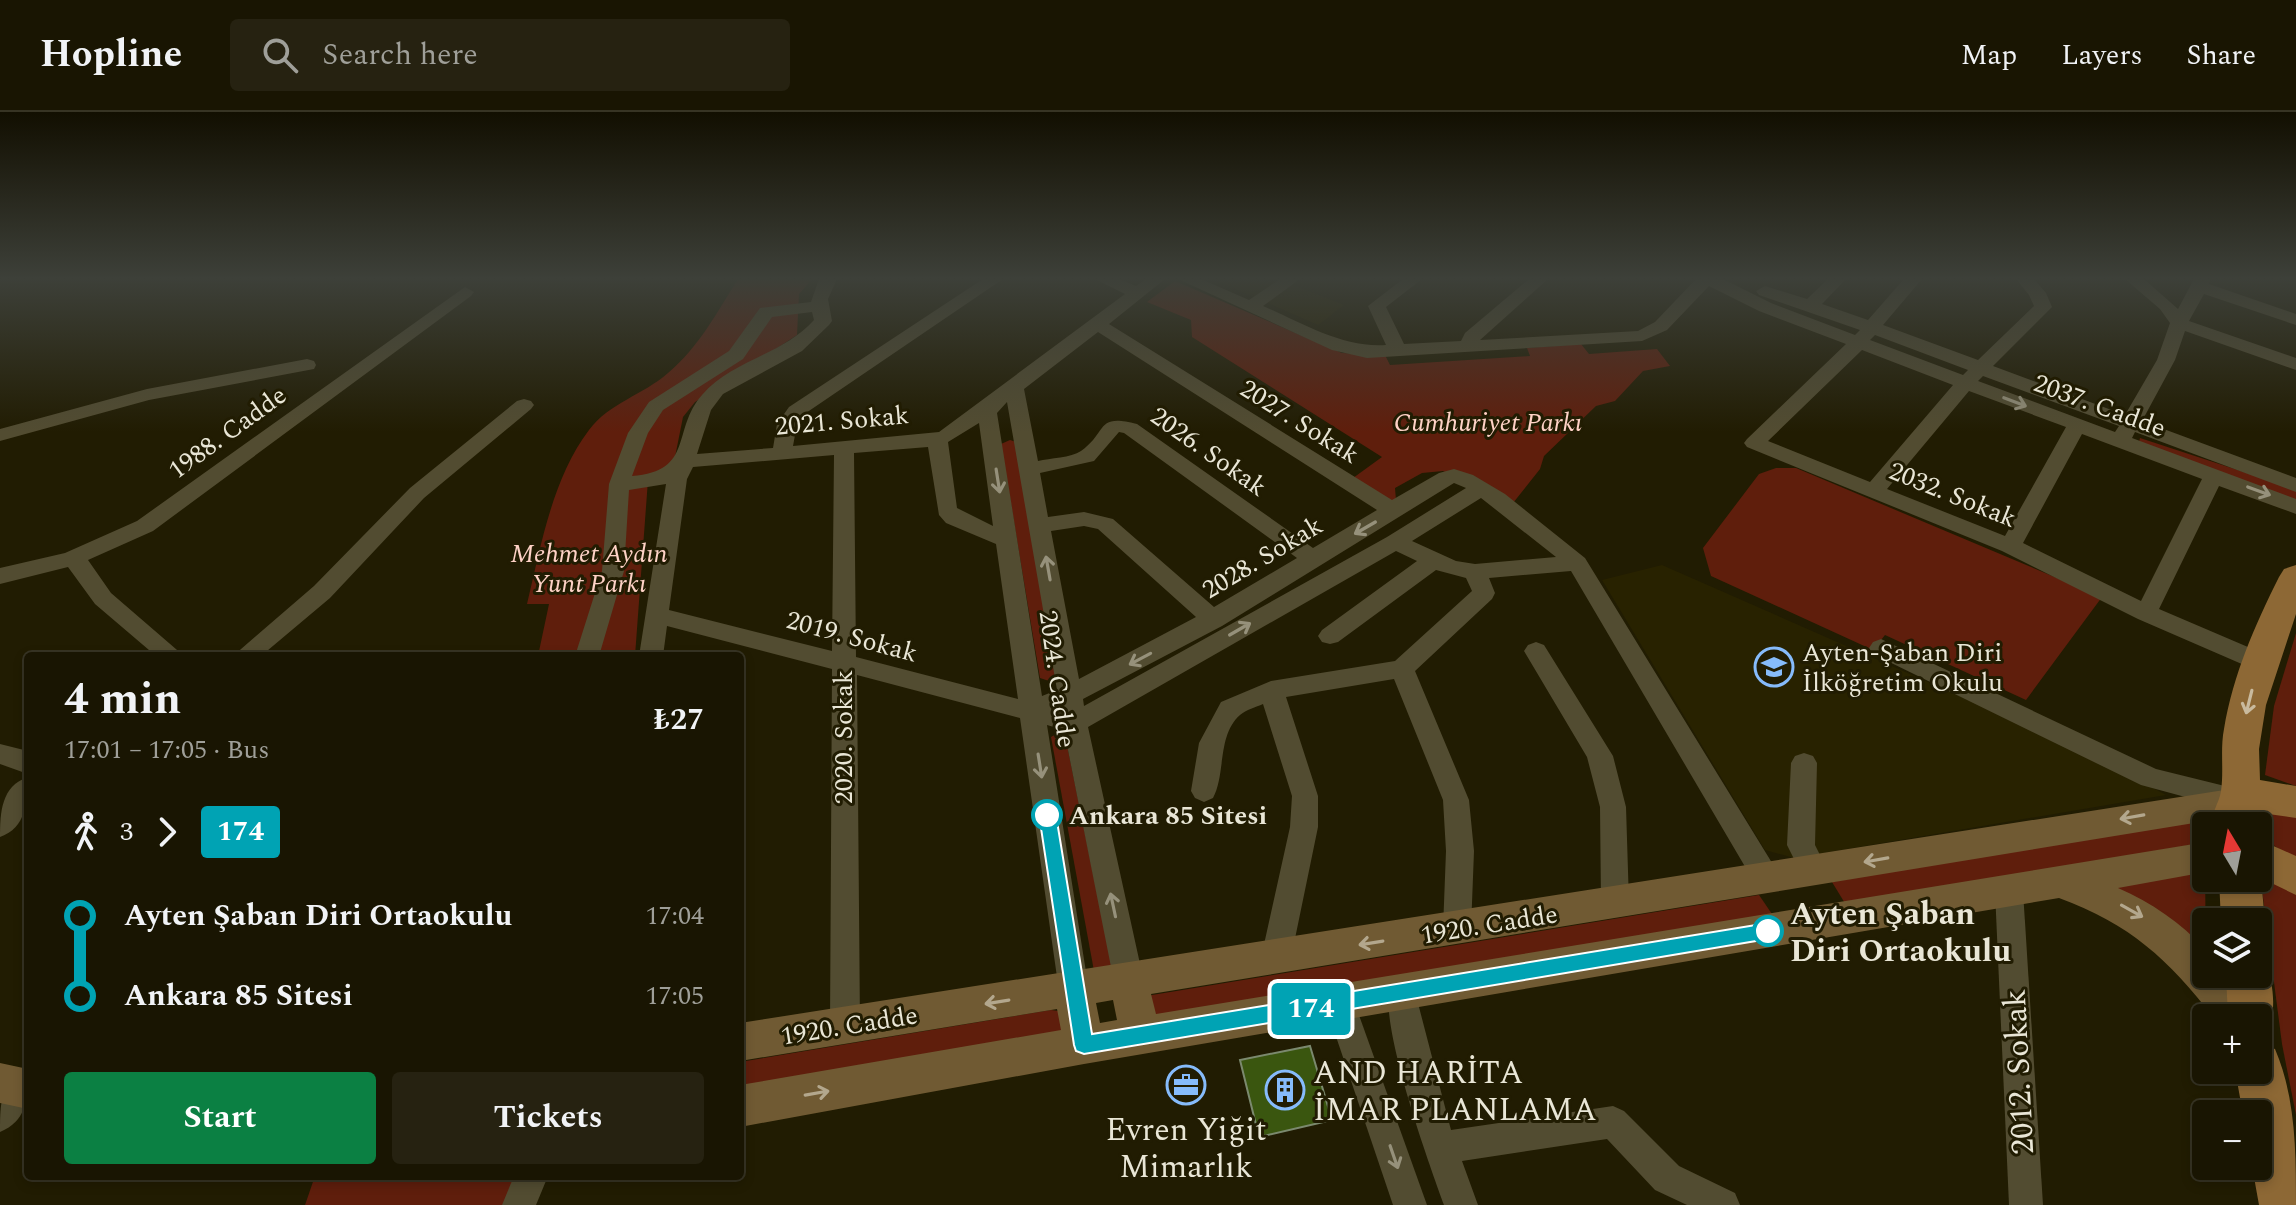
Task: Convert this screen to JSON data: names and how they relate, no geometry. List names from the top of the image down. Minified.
{"streets":{"main road":["1920. Cadde"],"street":["2037. Cadde","2021. Sokak","2027. Sokak","1988. Cadde","2026. Sokak","2032. Sokak","2028. Sokak","2019. Sokak","2024. Cadde","2020. Sokak","2012. Sokak"]},"crossings":[["2037. Cadde","2032. Sokak"],["2021. Sokak","2024. Cadde"],["2021. Sokak","2020. Sokak"],["2027. Sokak","2028. Sokak"],["2026. Sokak","2028. Sokak"],["2026. Sokak","2024. Cadde"],["2028. Sokak","2019. Sokak"],["2028. Sokak","2024. Cadde"],["2019. Sokak","2024. Cadde"],["2019. Sokak","2020. Sokak"],["2024. Cadde","1920. Cadde"],["2020. Sokak","1920. Cadde"],["1920. Cadde","2012. Sokak"]],"parks":["Cumhuriyet Parkı","Mehmet Aydın Yunt Parkı"],"places":{"school or university":["Ayten-Şaban Diri İlköğretim Okulu"],"other":["Ankara 85 Sitesi","Ayten Şaban Diri Ortaokulu"],"office":["Evren Yiğit Mimarlık"],"building":["AND HARİTA İMAR PLANLAMA"]},"lines":["bus line 174"],"north":"top","page":{"header":"Hopline","search":"Search here","nav":["Map","Layers","Share"],"on_map":"174","heading":["4 min","17:01 – 17:05 · Bus","₺27"],"legs":["3","174"],"map_buttons":["+","−"],"list":[{"name":"Ayten Şaban Diri Ortaokulu","value":"17:04"},{"name":"Ankara 85 Sitesi","value":"17:05"}],"buttons":["Start","Tickets"]}}
